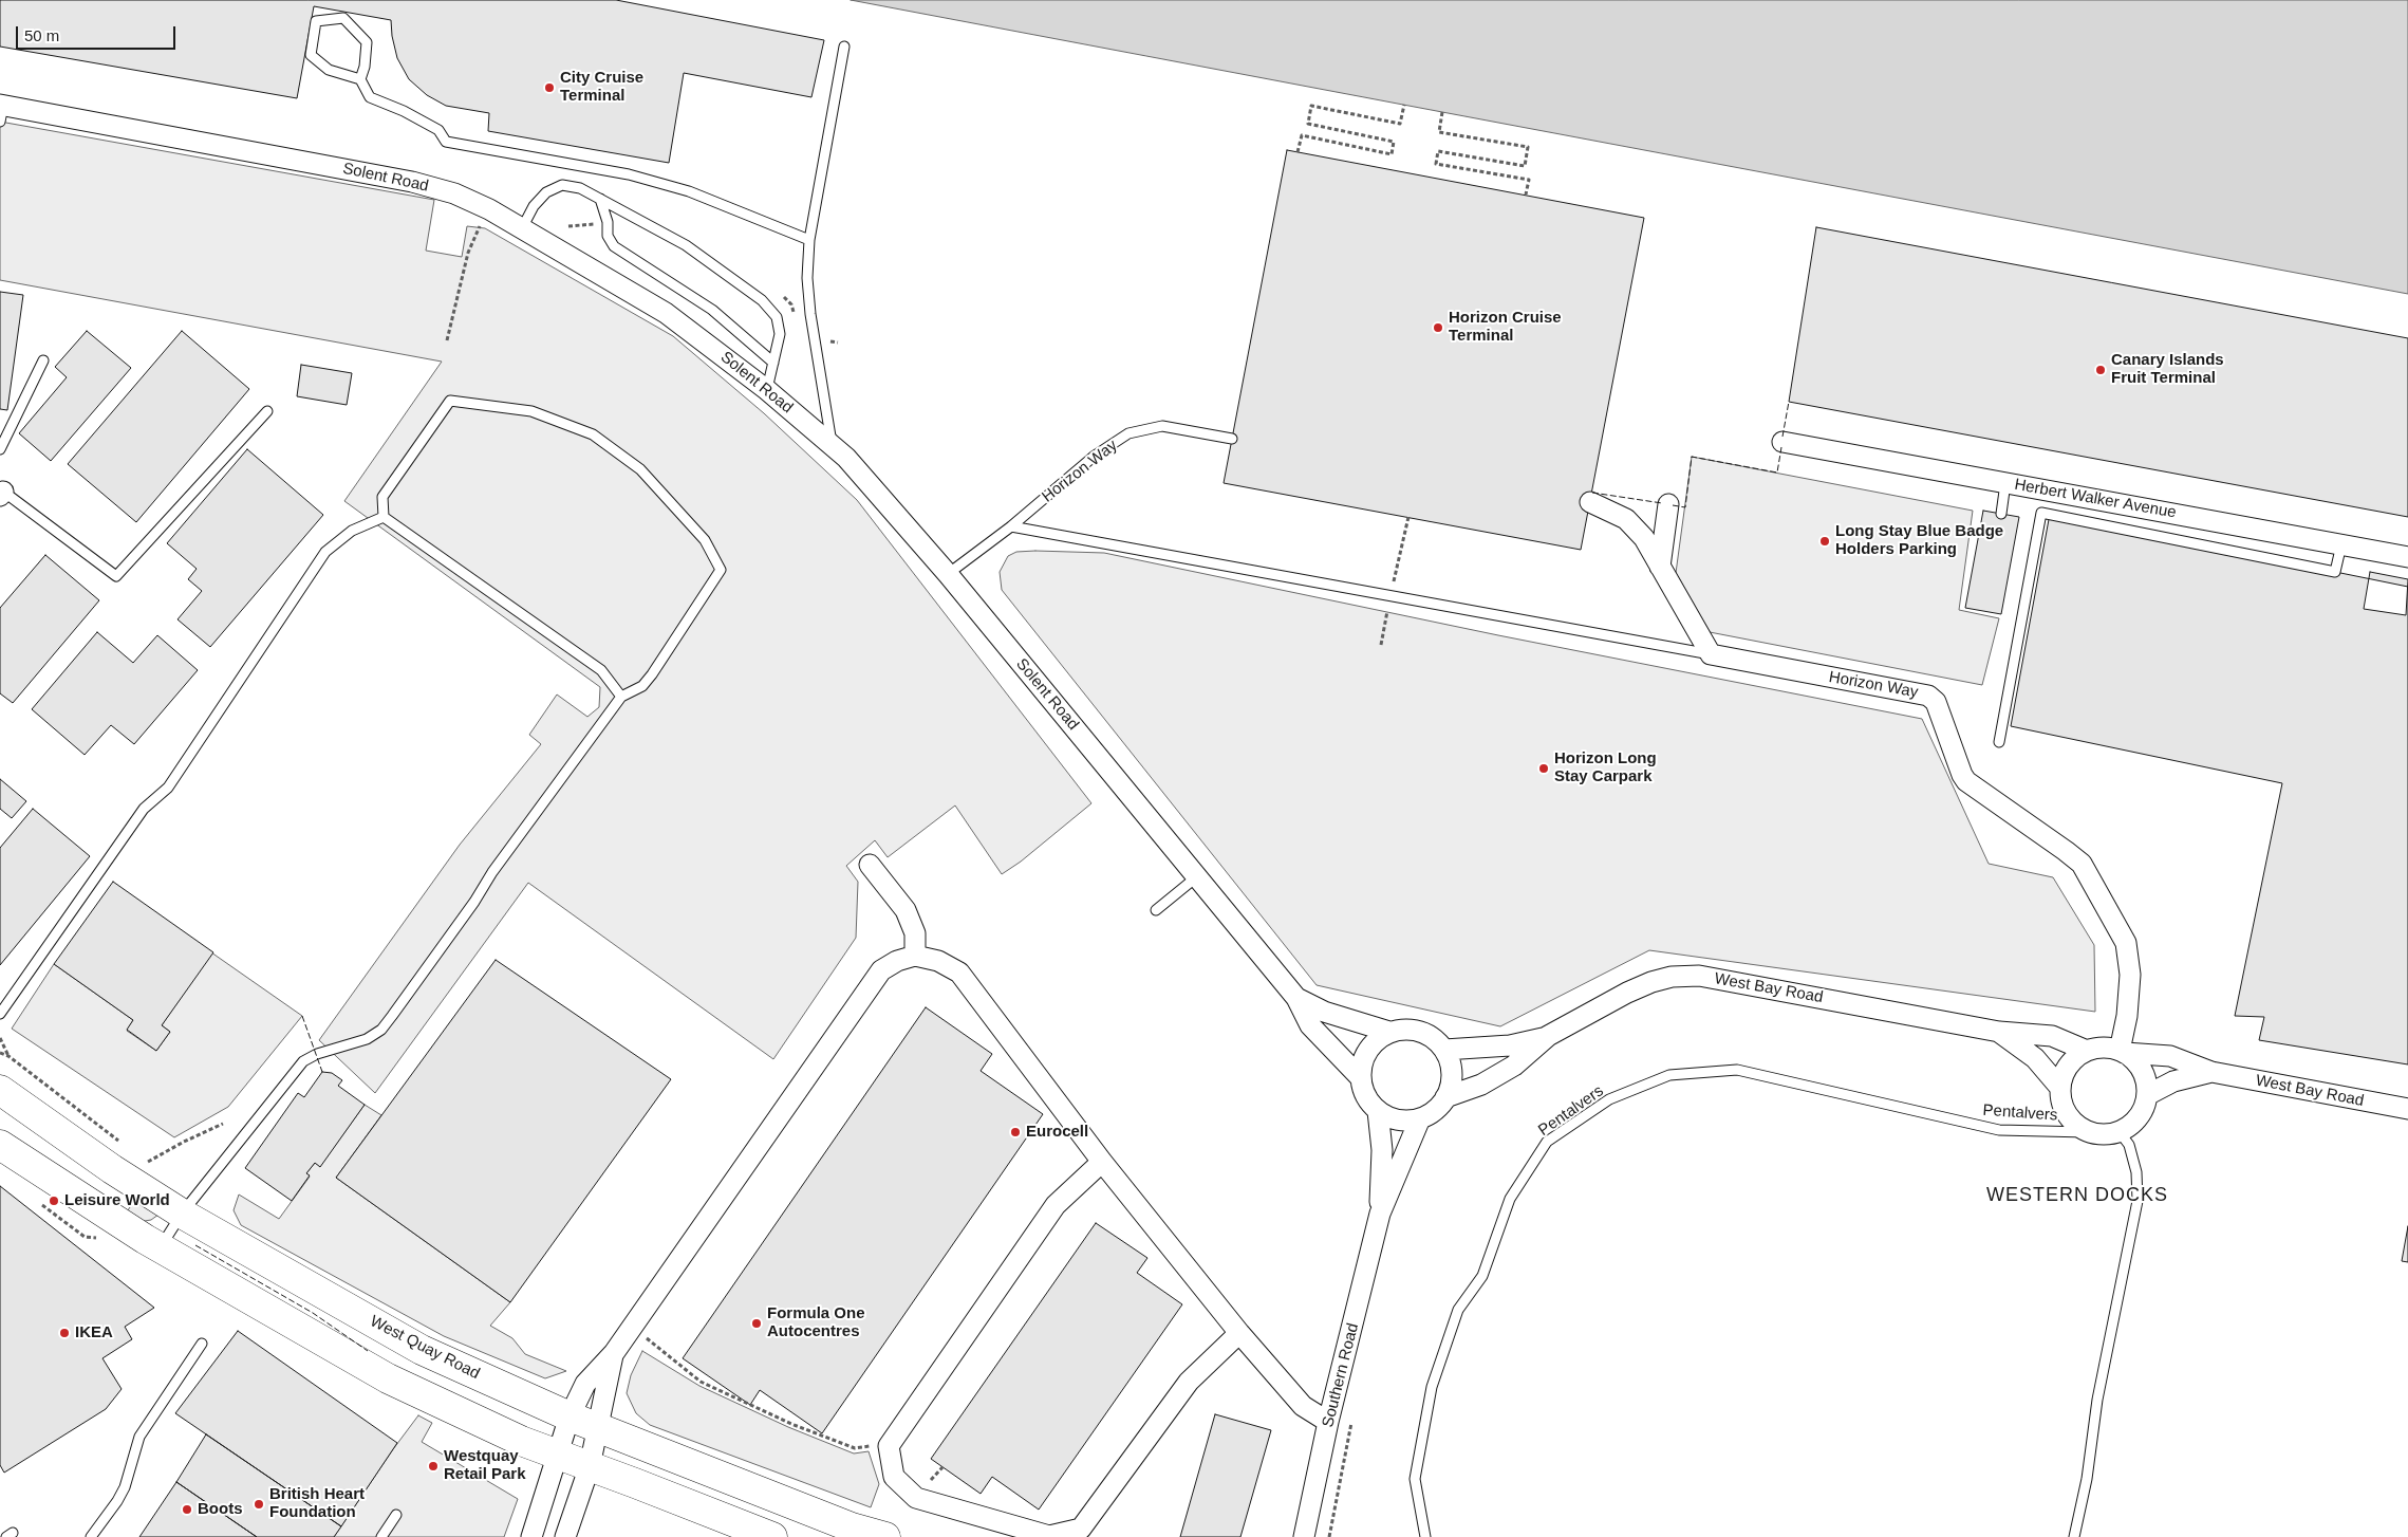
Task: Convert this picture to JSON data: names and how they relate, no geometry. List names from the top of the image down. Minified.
{"streets":{"highway":["West Quay Road"],"street":["Solent Road","Horizon Way","Herbert Walker Avenue","West Bay Road","Southern Road"],"lane":["Pentalvers"]},"crossings":[["Solent Road","Horizon Way"],["Solent Road","West Bay Road"],["Solent Road","Southern Road"],["Horizon Way","West Bay Road"],["Horizon Way","Pentalvers"],["West Bay Road","Pentalvers"],["West Bay Road","Southern Road"]],"districts":["WESTERN DOCKS"],"places":["City Cruise Terminal","Horizon Cruise Terminal","Canary Islands Fruit Terminal","Long Stay Blue Badge Holders Parking","Horizon Long Stay Carpark","Eurocell","Leisure World","Formula One Autocentres","IKEA","Westquay Retail Park","British Heart Foundation","Boots"],"scale_bar":"50 m"}
